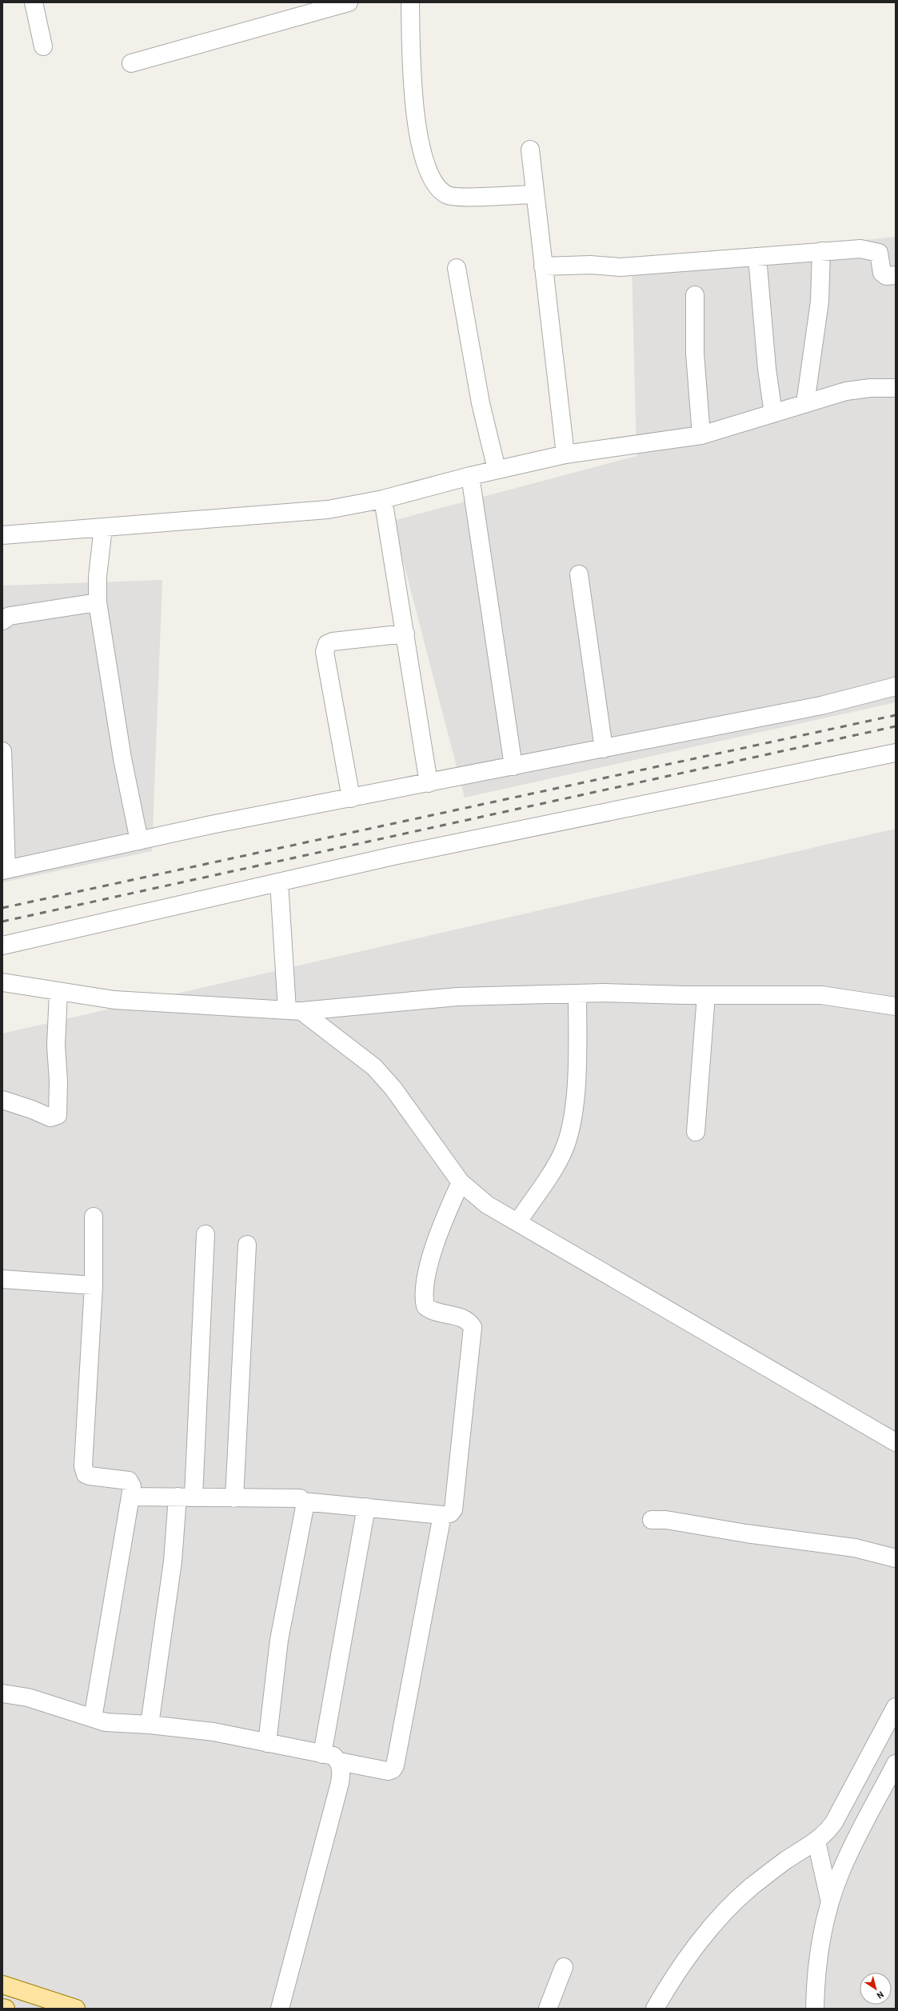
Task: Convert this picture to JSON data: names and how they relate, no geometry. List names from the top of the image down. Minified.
{"north":"bottom right"}
